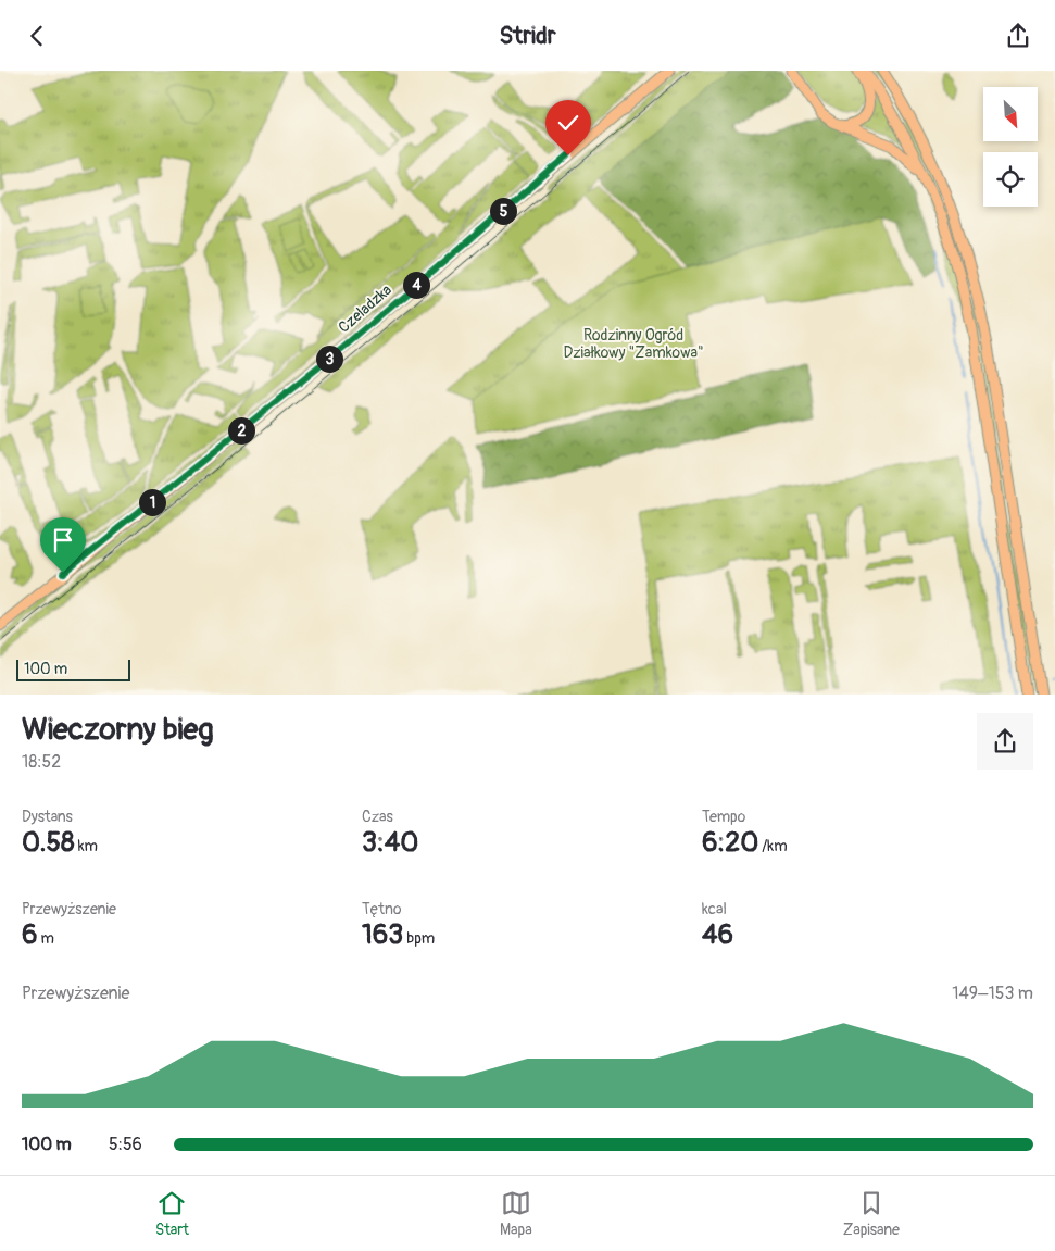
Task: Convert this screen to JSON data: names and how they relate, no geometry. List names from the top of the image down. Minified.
{"streets":{"main road":["Czeladzka"]},"parks":["Rodzinny Ogród Działkowy \"Zamkowa\""],"scale_bar":"100 m","north":"bottom right","page":{"header":"Stridr","pins":["5","4","3","2","1"],"scale":"100 m","heading":["Wieczorny bieg","18:52"],"stats":[["Dystans","0.58 km"],["Czas","3:40"],["Tempo","6:20 /km"],["Przewyższenie","6 m"],["Tętno","163 bpm"],["kcal","46"]],"chart":["Przewyższenie","149–153 m"],"list":[{"name":"100 m","note":"5:56"}],"tabs":["Start","Mapa","Zapisane"]}}
